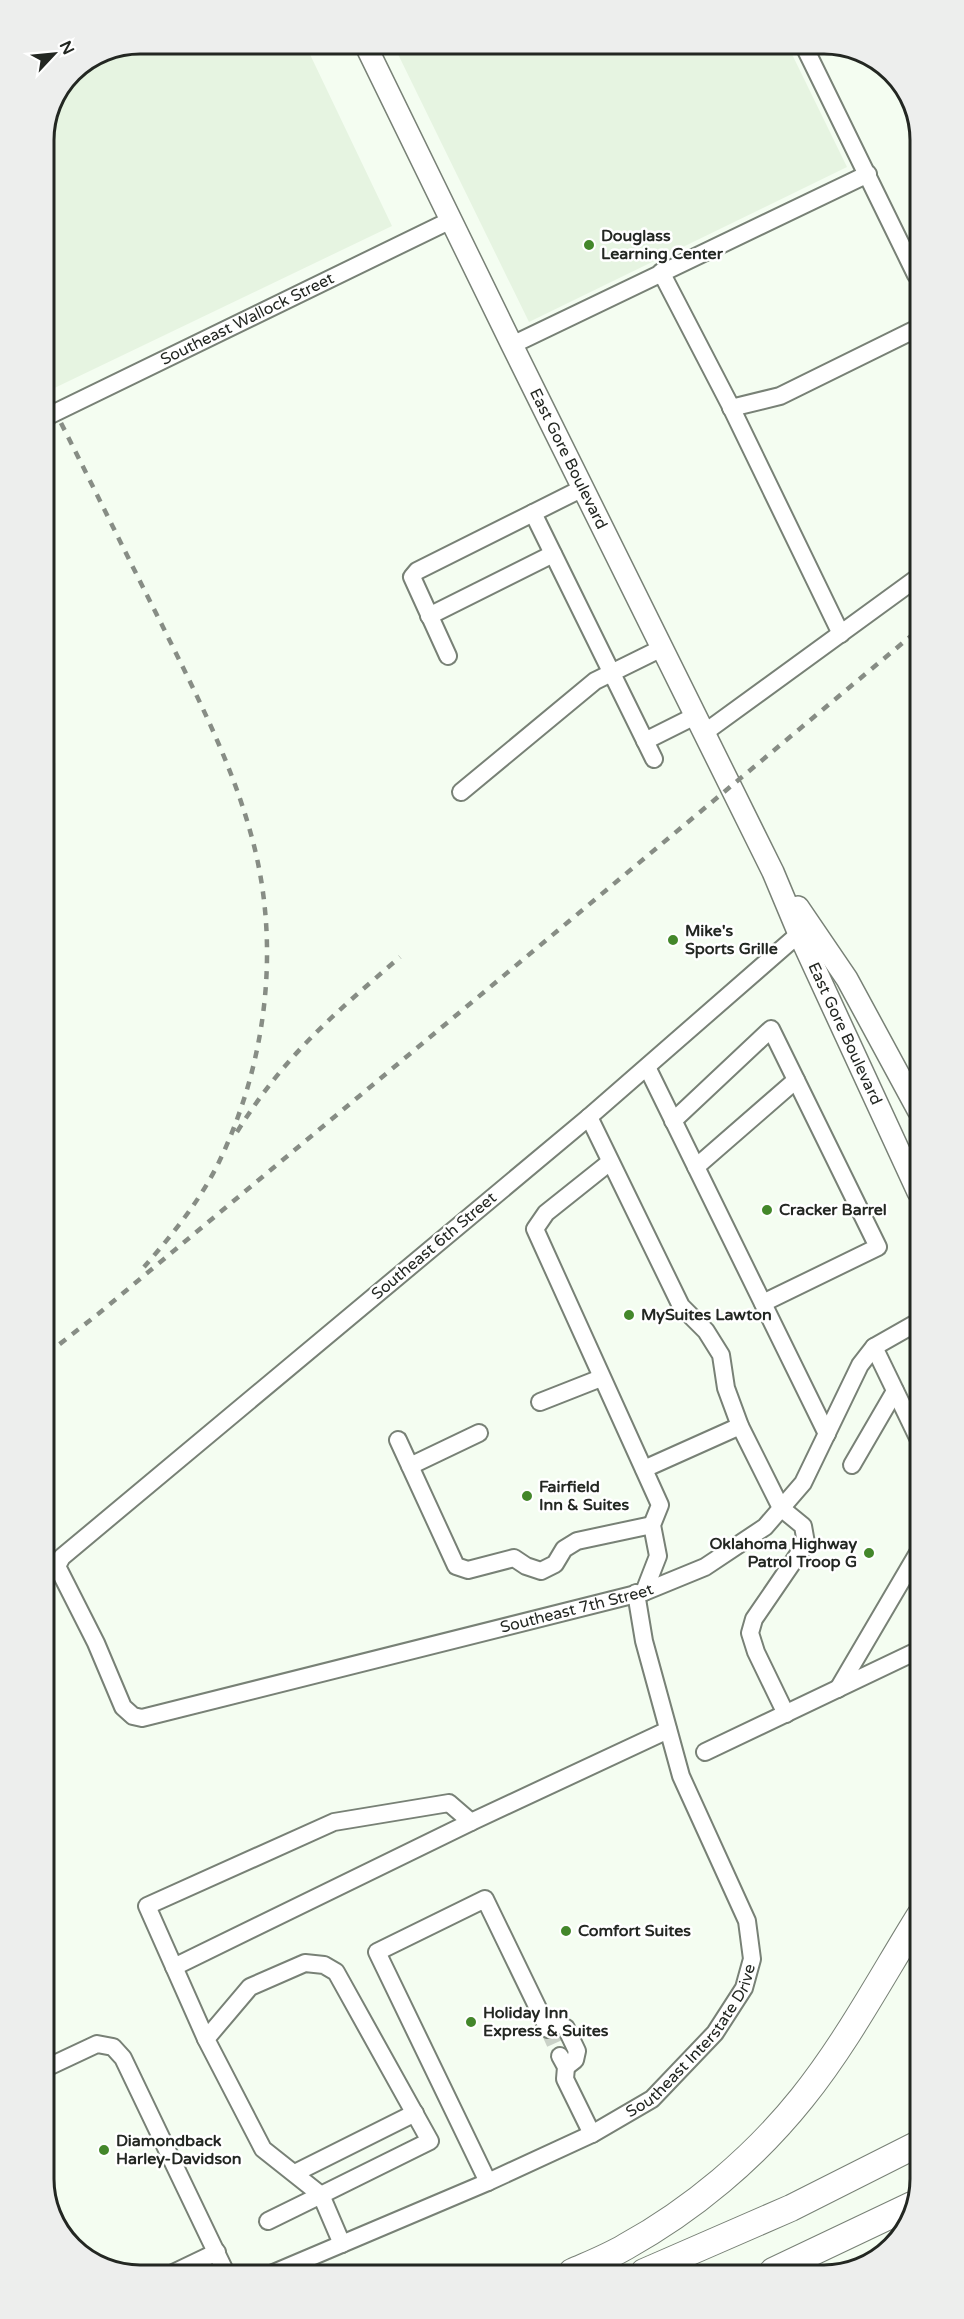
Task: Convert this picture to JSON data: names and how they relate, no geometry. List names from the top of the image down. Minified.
{"streets":{"main road":["East Gore Boulevard"],"street":["Southeast Wallock Street","Southeast 6th Street","Southeast 7th Street","Southeast Interstate Drive"]},"crossings":[["Southeast Wallock Street","East Gore Boulevard"],["East Gore Boulevard","Southeast 6th Street"],["Southeast 6th Street","Southeast 7th Street"],["Southeast 7th Street","Southeast Interstate Drive"]],"places":["Douglass Learning Center","Mike's Sports Grille","Cracker Barrel","MySuites Lawton","Fairfield Inn & Suites","Oklahoma Highway Patrol Troop G","Comfort Suites","Holiday Inn Express & Suites","Diamondback Harley-Davidson"],"north":"top right"}
